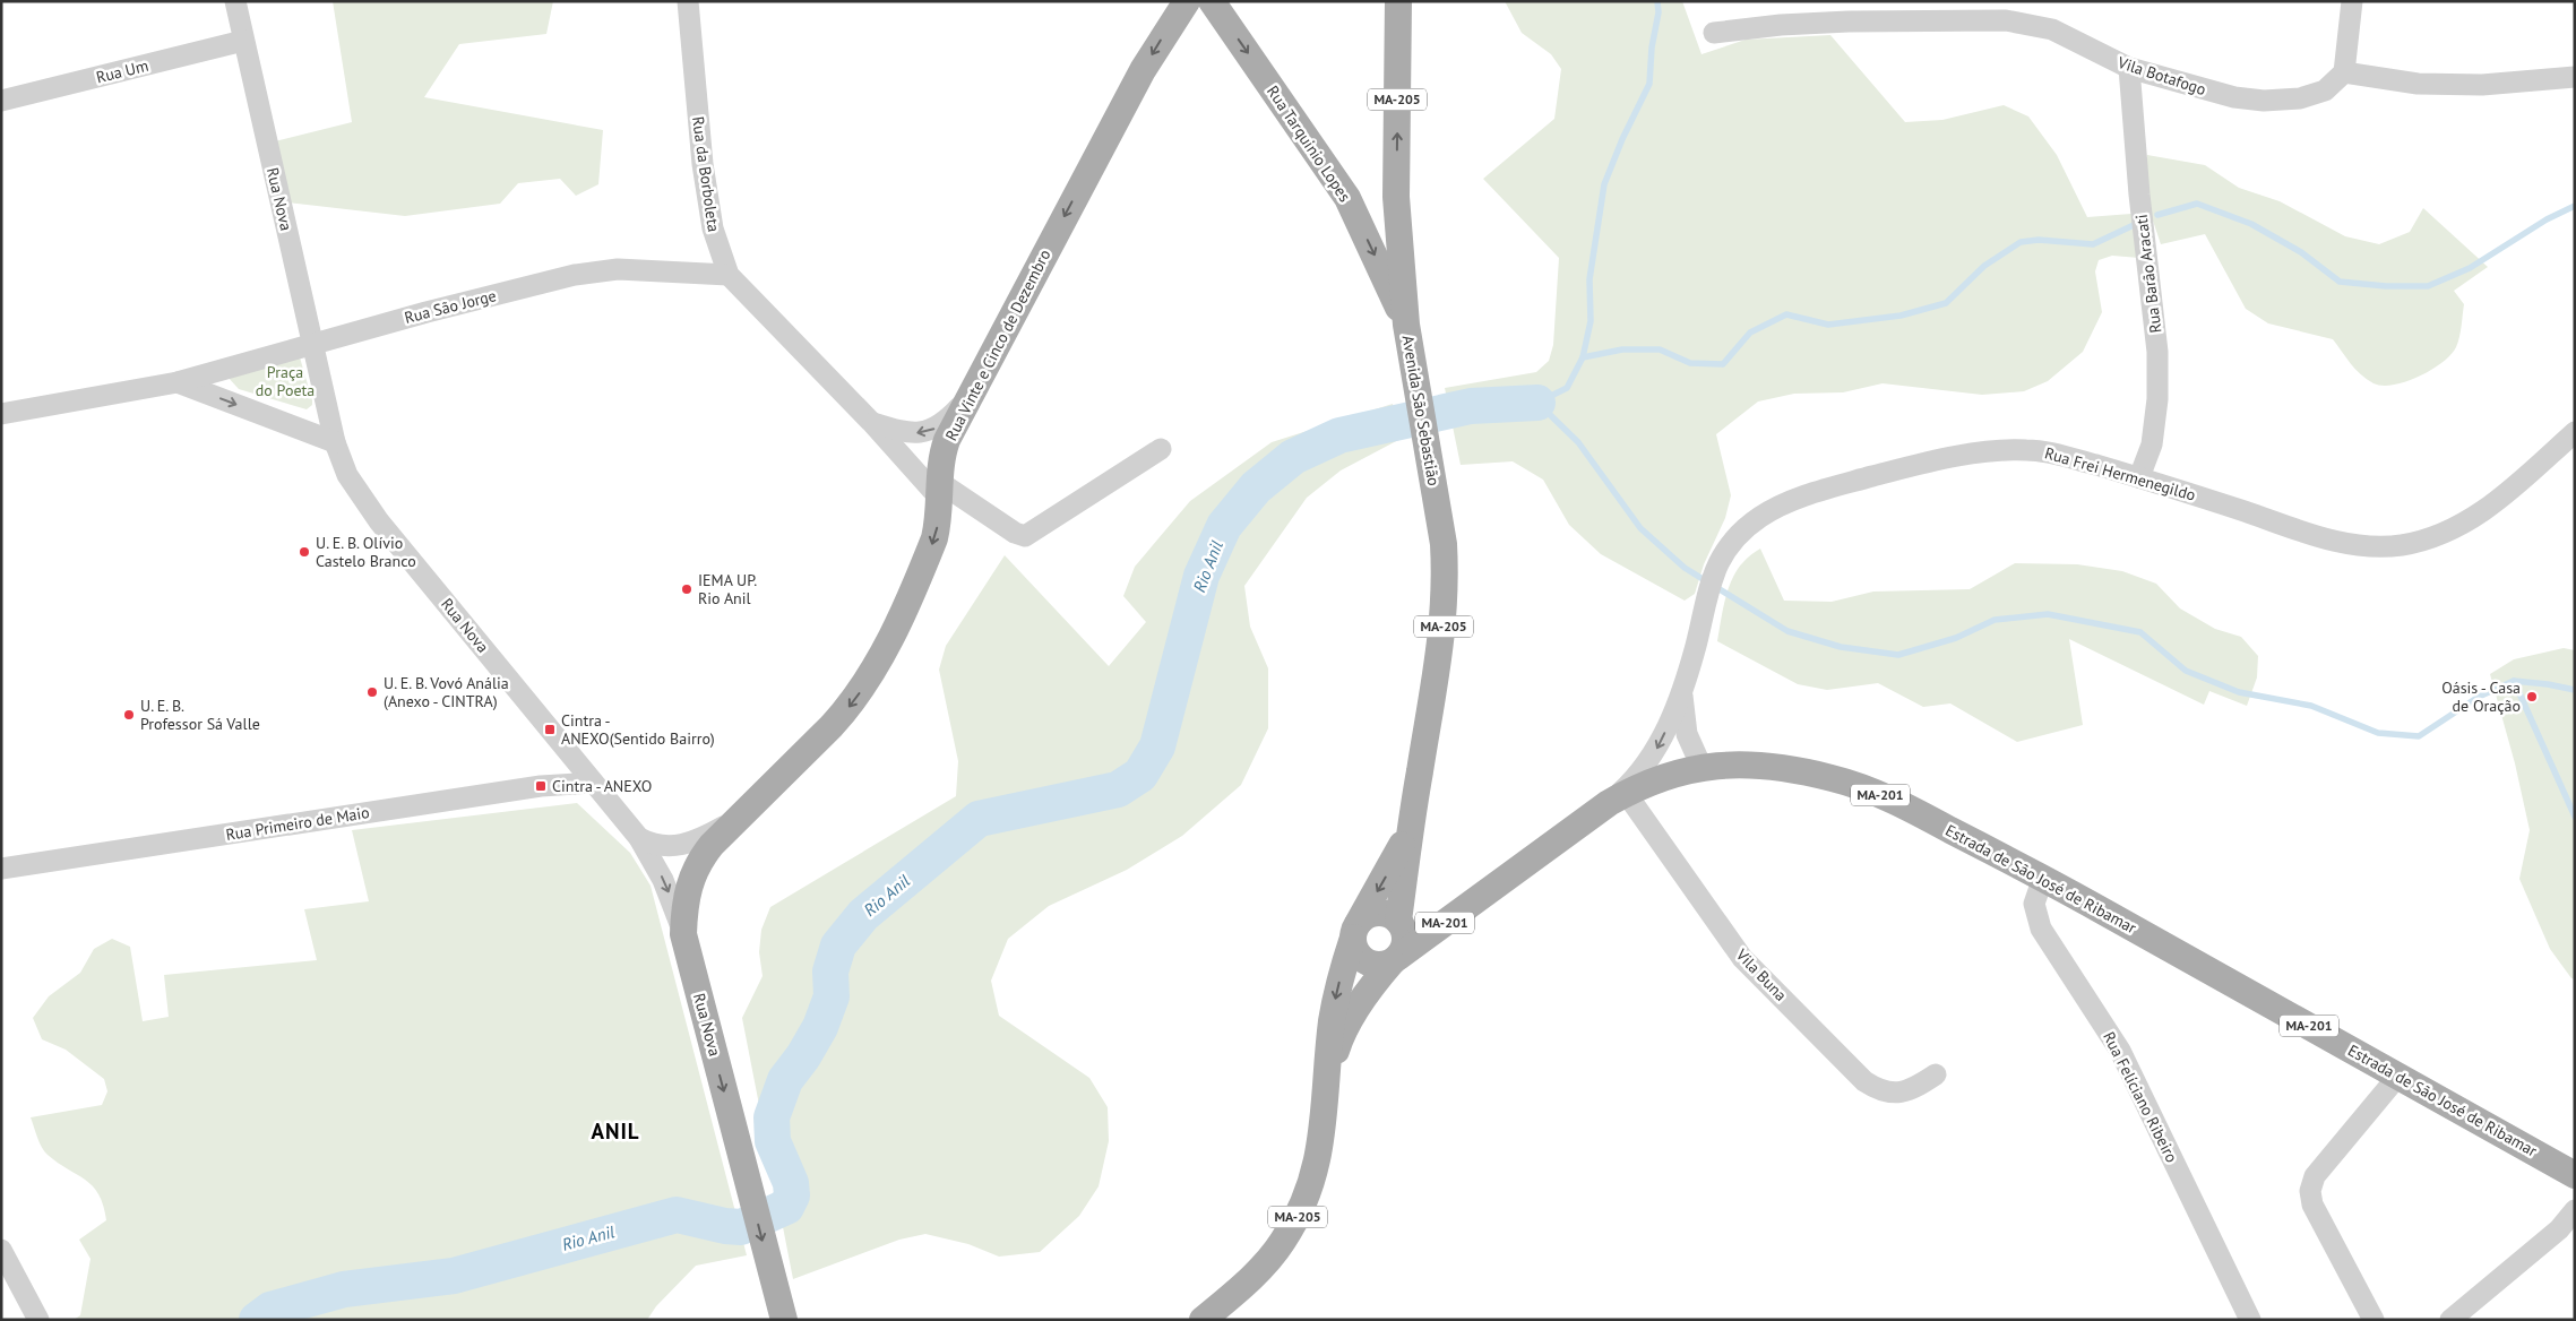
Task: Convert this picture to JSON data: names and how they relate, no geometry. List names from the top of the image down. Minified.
{"streets":{"main road":["MA-205","Rua Tarquinio Lopes","Rua Nova","Rua Vinte e Cinco de Dezembro","Avenida São Sebastião","MA-201","Estrada de São José de Ribamar"],"street":["Rua Um","Vila Botafogo","Rua da Borboleta","Rua Barão Aracati","Rua São Jorge","Rua Frei Hermenegildo","Rua Primeiro de Maio","Vila Buna","Rua Felíciano Ribeiro"]},"crossings":[["Rua Um","Rua Nova"],["Vila Botafogo","Rua Barão Aracati"],["MA-205","Avenida São Sebastião"],["MA-205","Estrada de São José de Ribamar"],["Rua Tarquinio Lopes","Avenida São Sebastião"],["Rua da Borboleta","Rua São Jorge"],["Rua da Borboleta","Rua Vinte e Cinco de Dezembro"],["Rua Nova","Rua São Jorge"],["Rua Nova","Rua Vinte e Cinco de Dezembro"],["Rua Nova","Rua Primeiro de Maio"],["Rua Barão Aracati","Rua Frei Hermenegildo"],["Avenida São Sebastião","Estrada de São José de Ribamar"],["Rua Frei Hermenegildo","Estrada de São José de Ribamar"],["Rua Frei Hermenegildo","Vila Buna"],["Estrada de São José de Ribamar","Vila Buna"],["Estrada de São José de Ribamar","Rua Felíciano Ribeiro"]],"one_way":["Rua Tarquinio Lopes","Rua Vinte e Cinco de Dezembro"],"districts":["ANIL"],"water":["Rio Anil"],"parks":["Praça do Poeta"],"places":{"other":["U. E. B. Olívio Castelo Branco","IEMA UP. Rio Anil","U. E. B. Vovó Anália (Anexo - CINTRA)","Oásis - Casa de Oração","U. E. B. Professor Sá Valle"],"transit":["Cintra - ANEXO(Sentido Bairro)","Cintra - ANEXO"]}}
